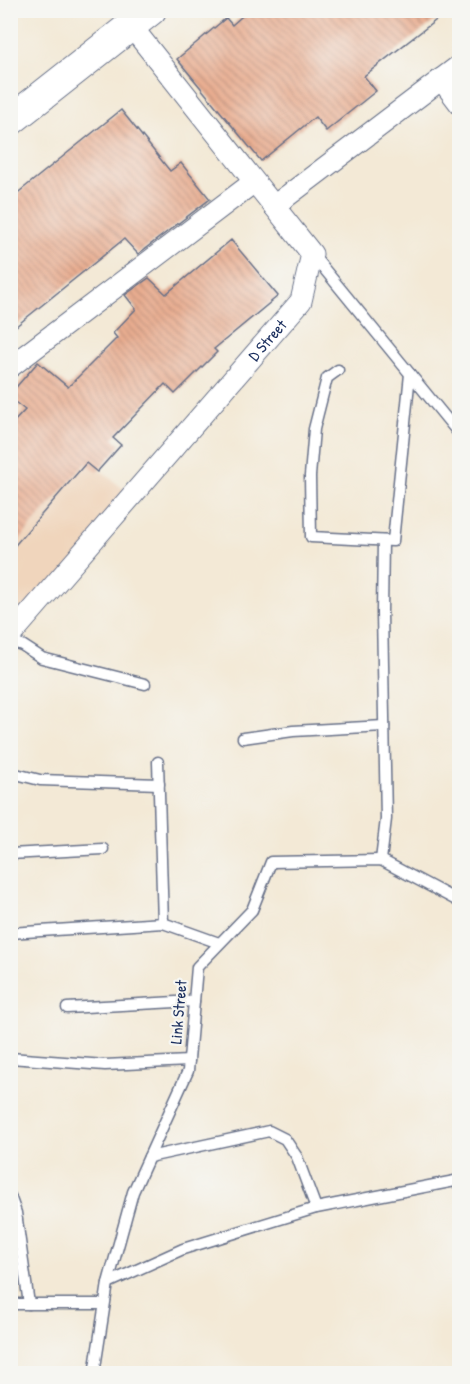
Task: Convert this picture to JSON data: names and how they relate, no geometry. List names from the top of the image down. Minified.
{"streets":{"street":["D Street"],"lane":["Link Street"]}}
